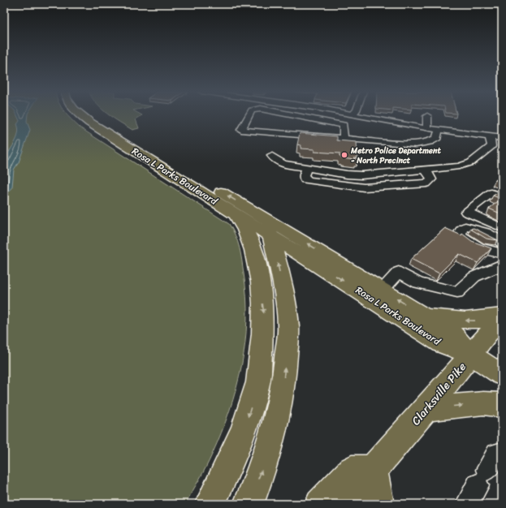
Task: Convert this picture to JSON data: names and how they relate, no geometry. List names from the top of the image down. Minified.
{"streets":{"main road":["Rosa L Parks Boulevard","Clarksville Pike"]},"crossings":[["Rosa L Parks Boulevard","Clarksville Pike"]],"places":["Metro Police Department - North Precinct"]}
